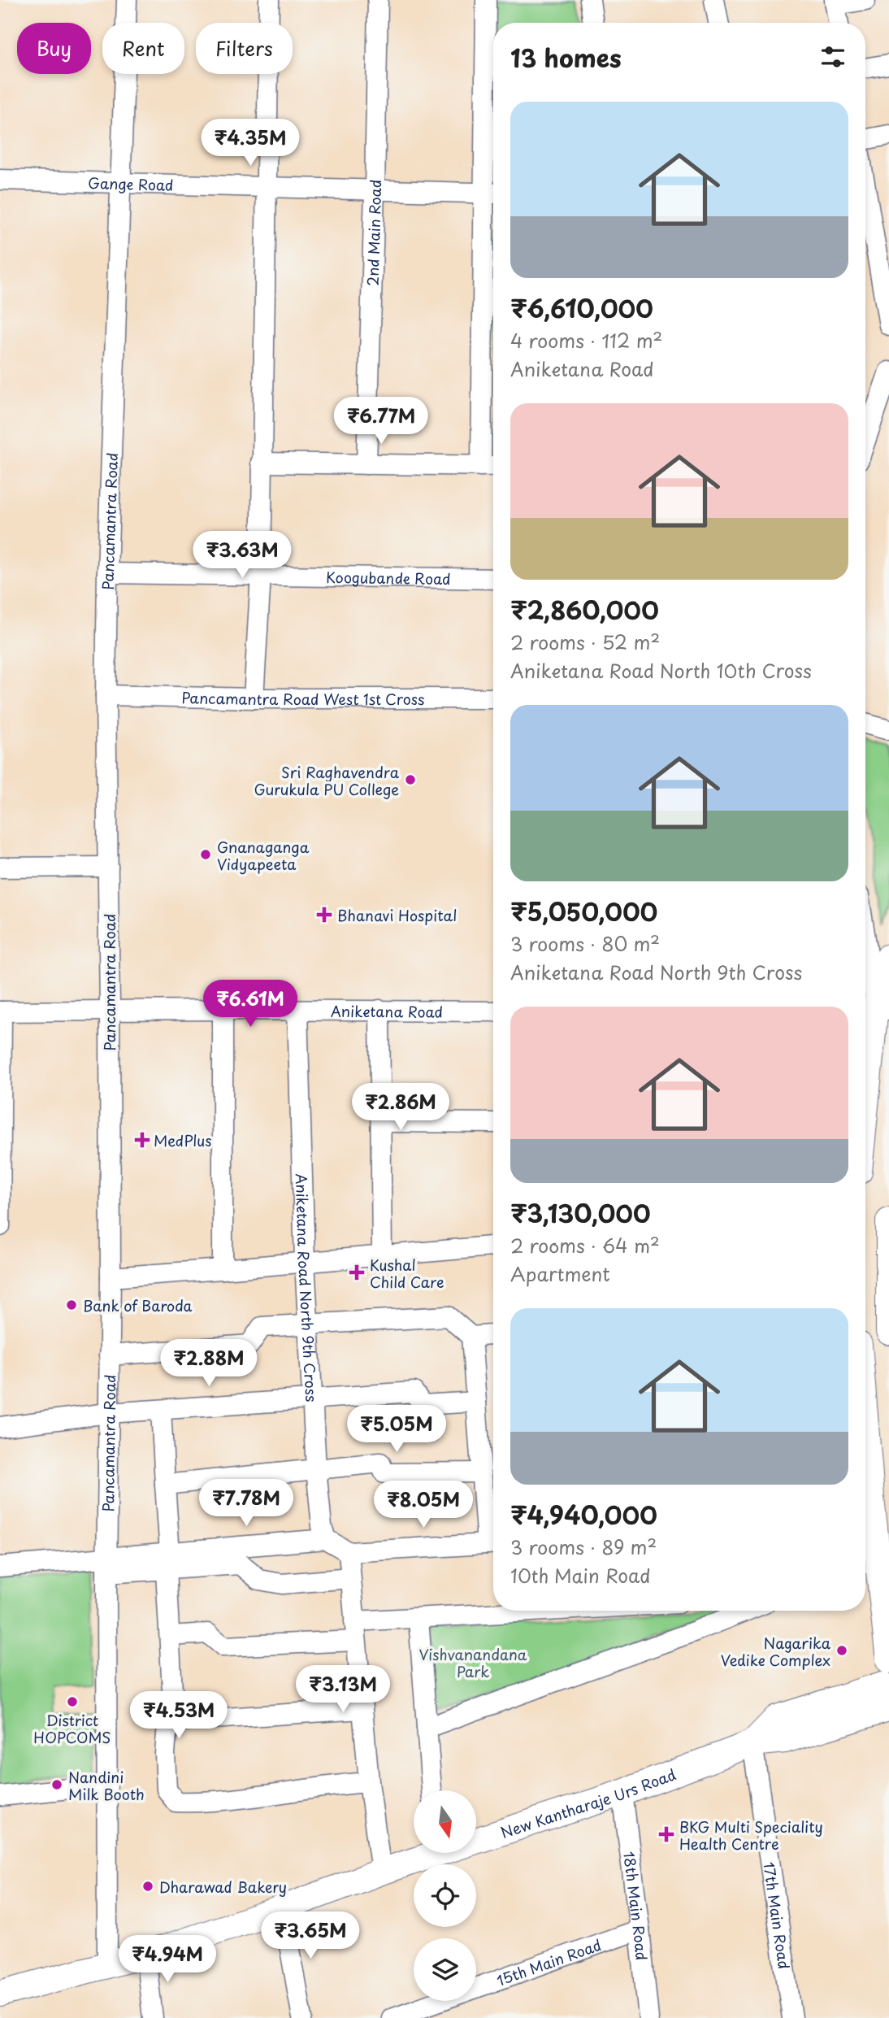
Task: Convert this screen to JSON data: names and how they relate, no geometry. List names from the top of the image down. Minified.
{"streets":{"main road":["New Kantharaje Urs Road"],"street":["Gange Road","2nd Main Road","Pancamantra Road","Koogubande Road","Pancamantra Road West 1st Cross","Aniketana Road","Aniketana Road North 9th Cross","18th Main Road","17th Main Road","15th Main Road"]},"crossings":[["Gange Road","2nd Main Road"],["Gange Road","Pancamantra Road"],["Pancamantra Road","Koogubande Road"],["Pancamantra Road","Pancamantra Road West 1st Cross"],["Pancamantra Road","Aniketana Road"],["Pancamantra Road","New Kantharaje Urs Road"],["Aniketana Road","Aniketana Road North 9th Cross"],["New Kantharaje Urs Road","18th Main Road"],["New Kantharaje Urs Road","17th Main Road"],["18th Main Road","15th Main Road"]],"parks":["Vishvanandana Park"],"places":{"other":["Sri Raghavendra Gurukula PU College","Gnanaganga Vidyapeeta","Bank of Baroda","Nagarika Vedike Complex","District HOPCOMS","Nandini Milk Booth","Dharawad Bakery"],"health":["Bhanavi Hospital","MedPlus","Kushal Child Care","BKG Multi Speciality Health Centre"]},"north":"bottom","page":{"chip":["Buy","Rent","Filters"],"heading":"13 homes","list":[{"name":"₹6,610,000","note":"4 rooms · 112 m² · Aniketana Road"},{"name":"₹2,860,000","note":"2 rooms · 52 m² · Aniketana Road North 10th Cross"},{"name":"₹5,050,000","note":"3 rooms · 80 m² · Aniketana Road North 9th Cross"},{"name":"₹3,130,000","note":"2 rooms · 64 m² · Apartment"},{"name":"₹4,940,000","note":"3 rooms · 89 m² · 10th Main Road"}],"price":["₹4.35M","₹6.77M","₹3.63M","₹6.61M","₹2.86M","₹2.88M","₹5.05M","₹7.78M","₹8.05M","₹3.13M","₹4.53M","₹3.65M","₹4.94M"]}}
